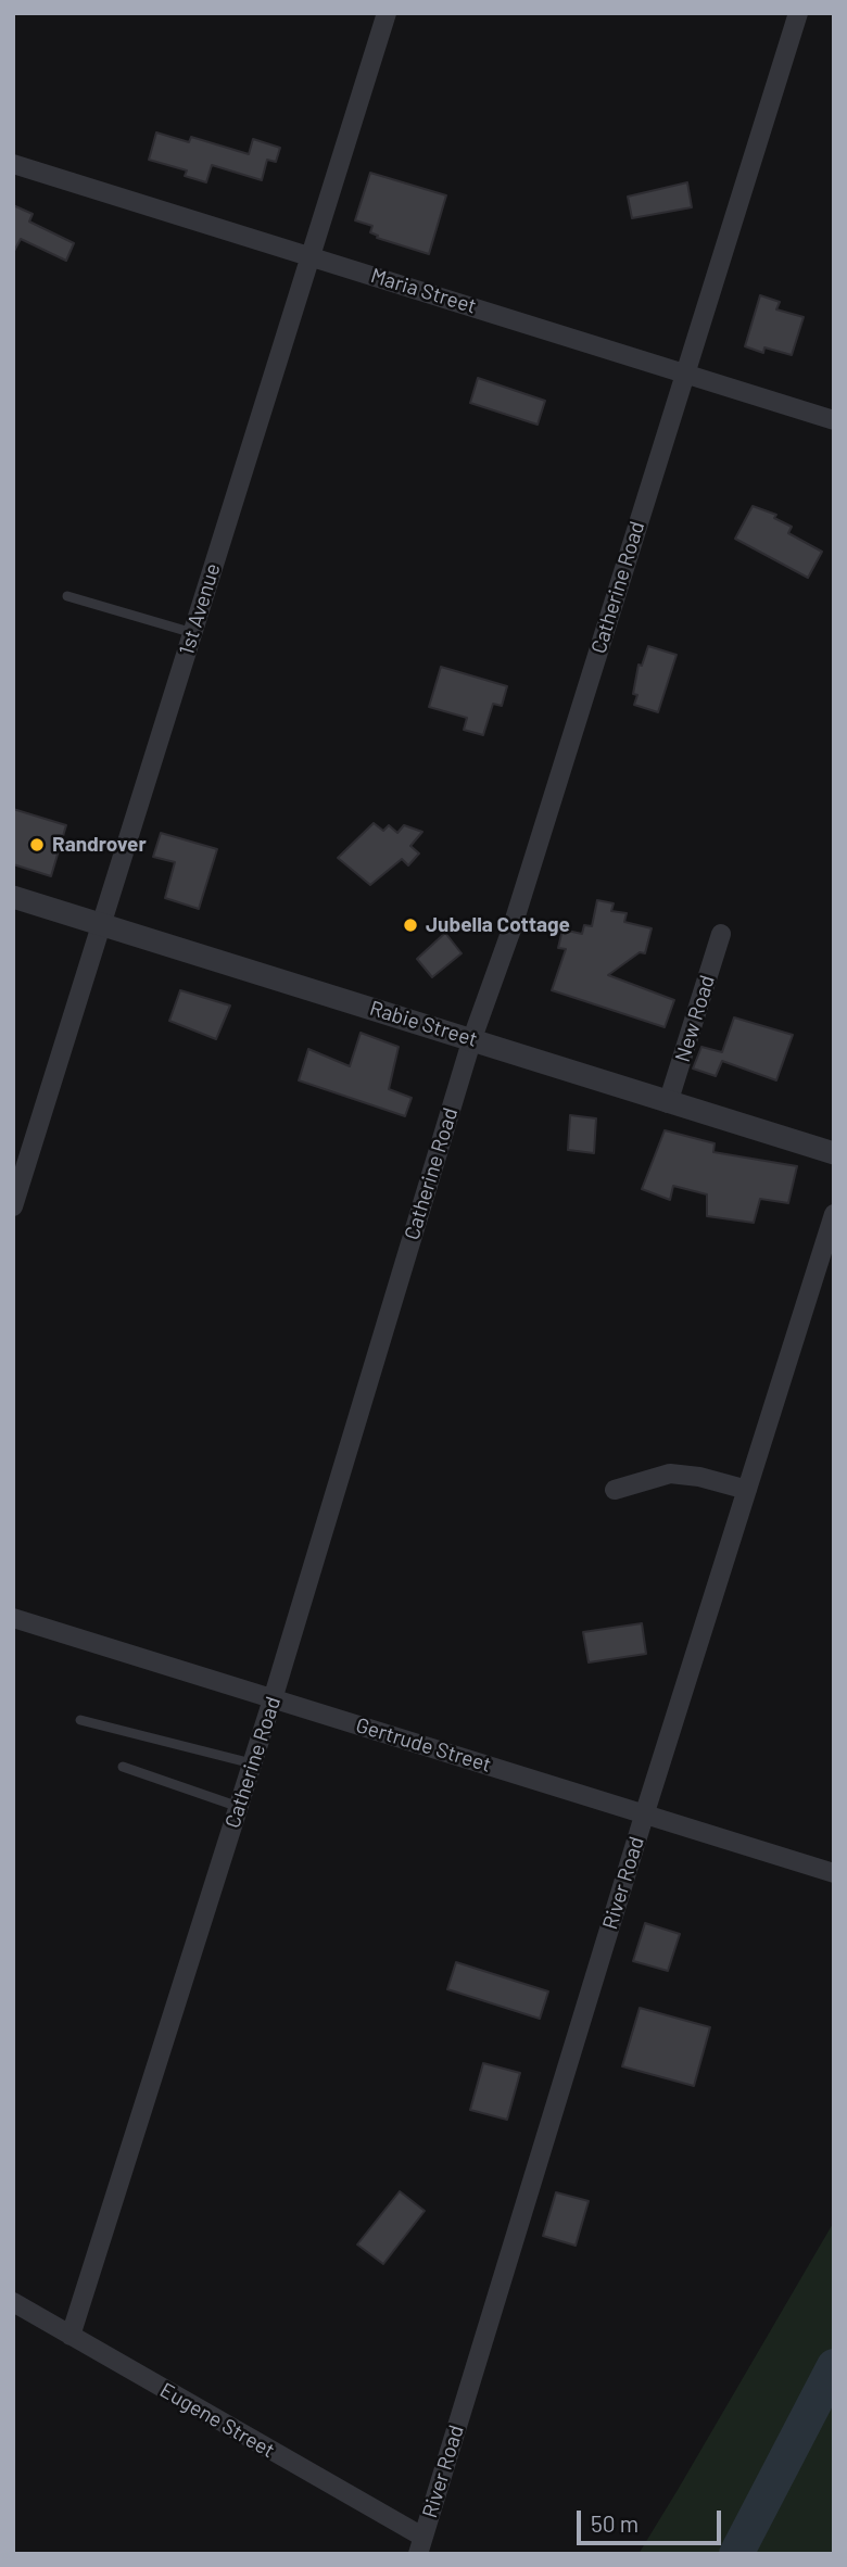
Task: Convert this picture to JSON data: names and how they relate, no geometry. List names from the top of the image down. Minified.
{"streets":{"street":["Maria Street","Catherine Road","1st Avenue","New Road","Rabie Street","Gertrude Street","River Road","Eugene Street"]},"crossings":[["Maria Street","Catherine Road"],["Maria Street","1st Avenue"],["Catherine Road","Rabie Street"],["Catherine Road","Gertrude Street"],["Catherine Road","Eugene Street"],["1st Avenue","Rabie Street"],["New Road","Rabie Street"],["Gertrude Street","River Road"],["River Road","Eugene Street"]],"places":["Randrover","Jubella Cottage"],"scale_bar":"50 m"}
